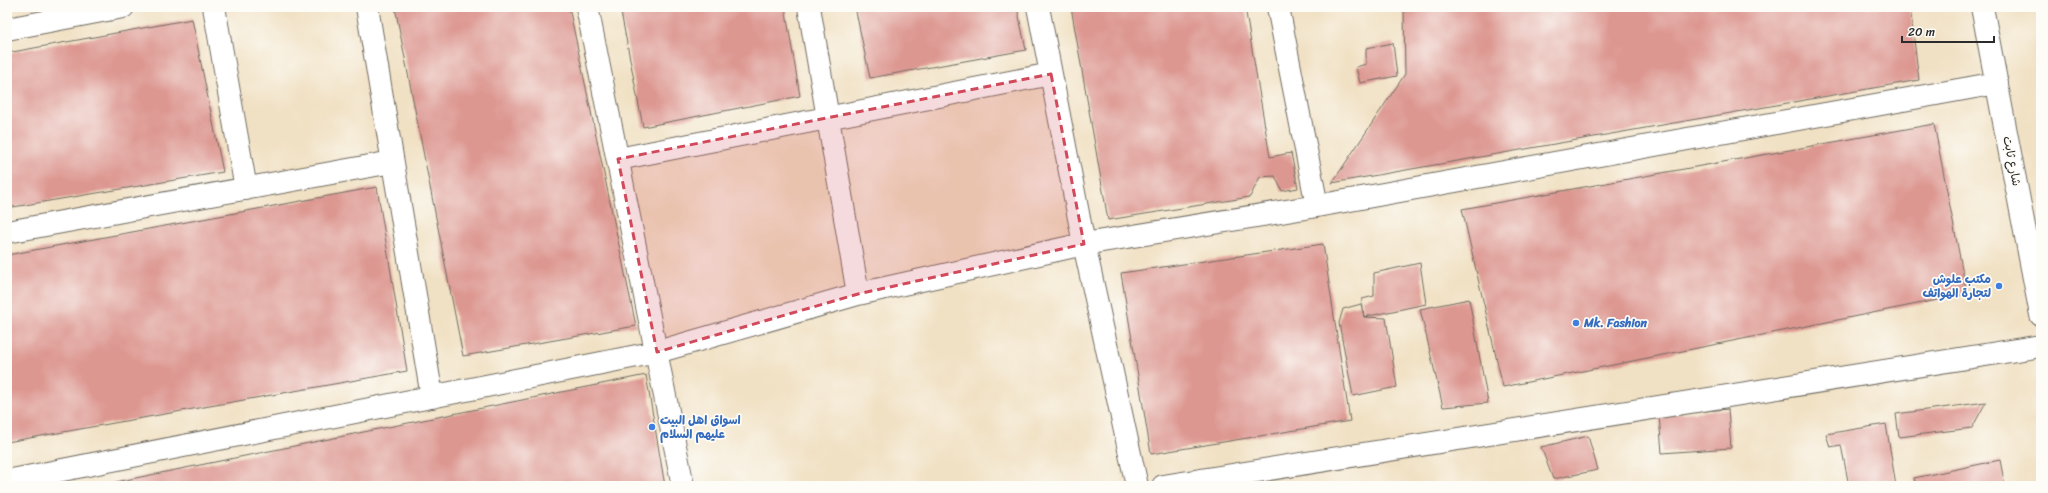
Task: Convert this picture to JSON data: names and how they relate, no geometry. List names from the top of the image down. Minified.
{"streets":{"street":["شارع ثابت"]},"places":["مكتب علوش لتجارة الهواتف","Mk. Fashion","اسواق اهل البيت عليهم السلام"],"scale_bar":"20 m"}
